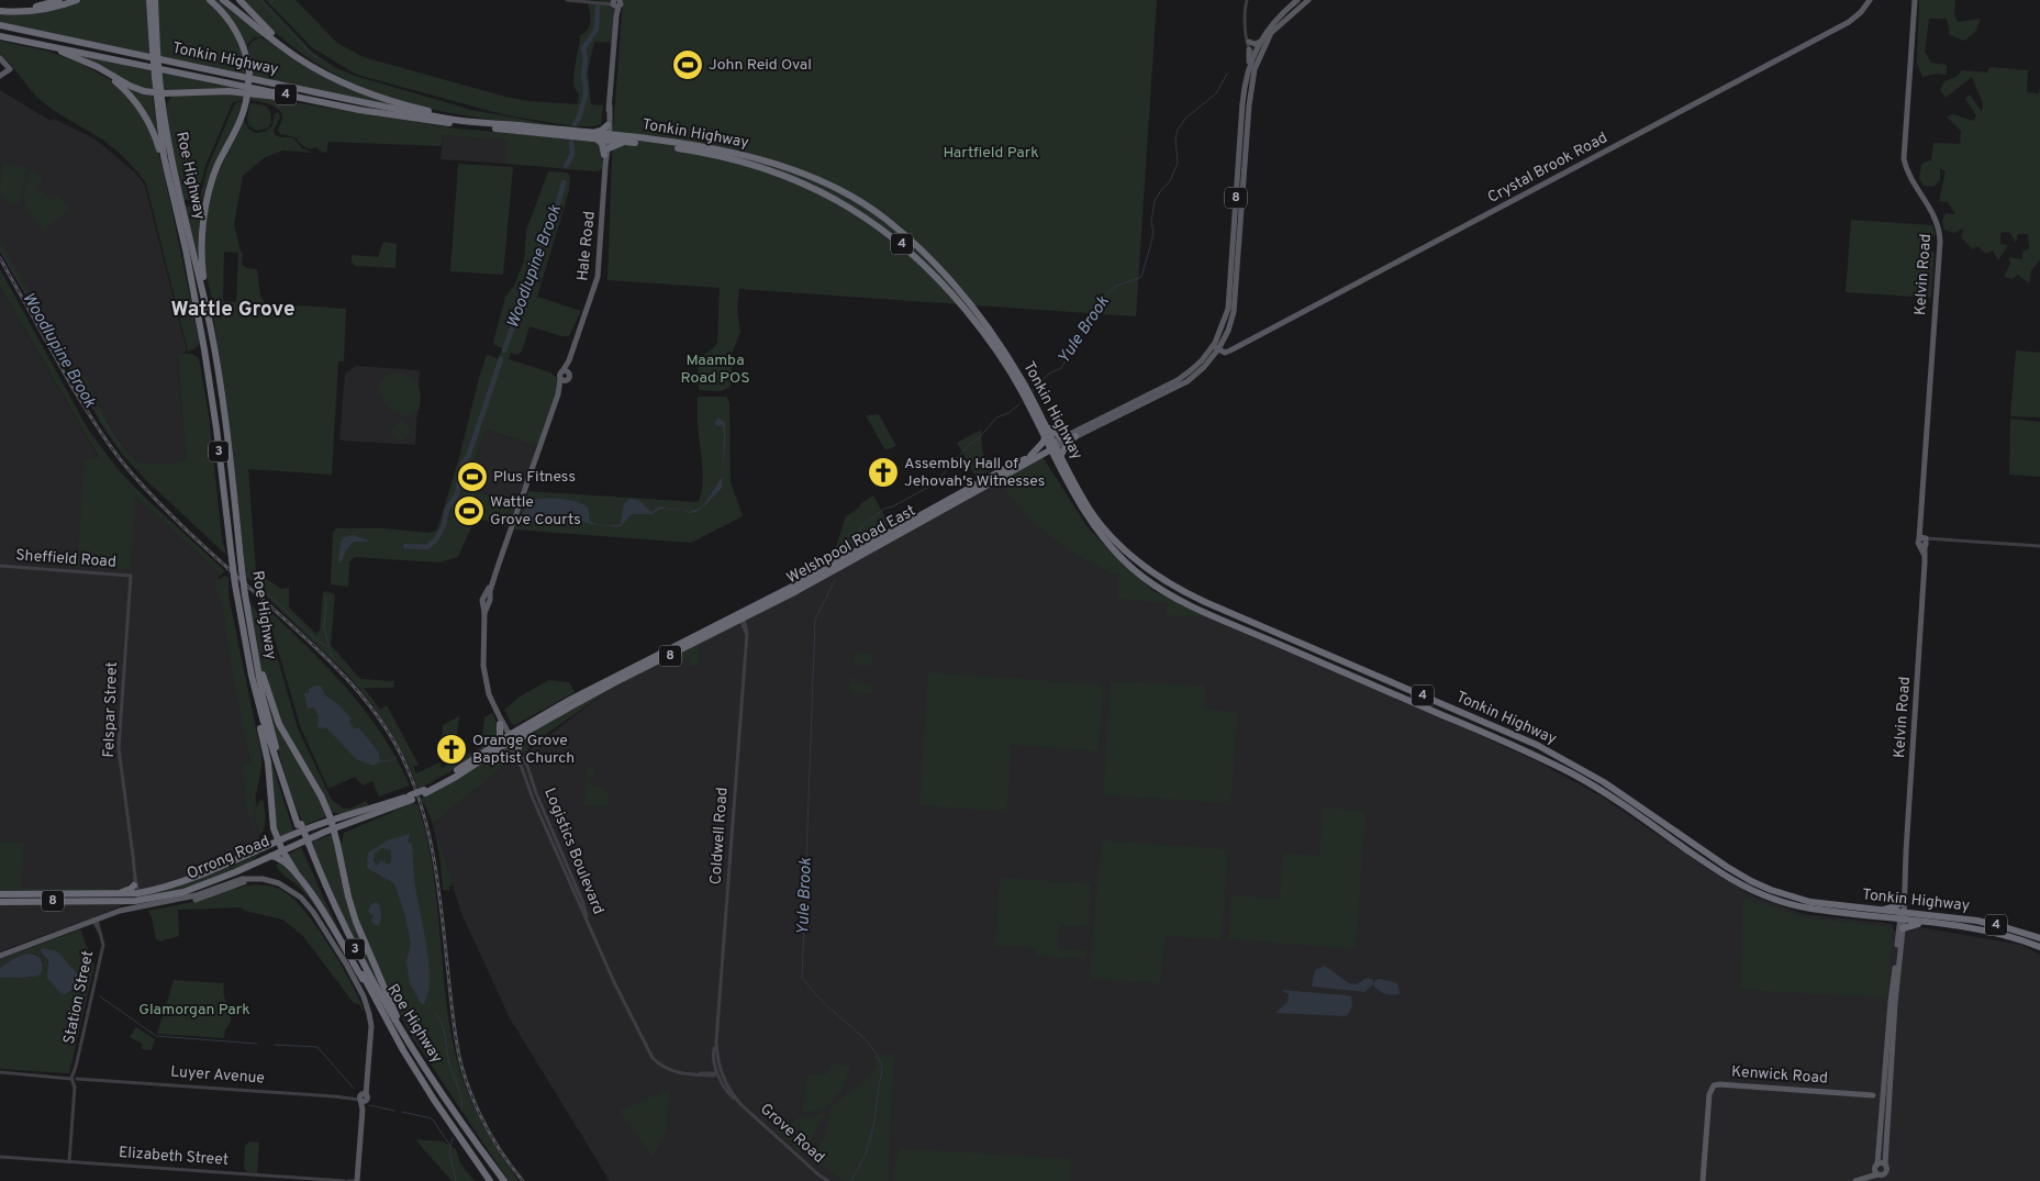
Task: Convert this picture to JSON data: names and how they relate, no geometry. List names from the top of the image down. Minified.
{"streets":{"highway":["Tonkin Highway","4","Roe Highway","8","3","Welshpool Road East","Orrong Road"],"main road":["Crystal Brook Road","Hale Road","Kelvin Road","Kenwick Road"],"street":["Sheffield Road","Felspar Street","Coldwell Road","Logistics Boulevard","Station Street","Luyer Avenue","Grove Road","Elizabeth Street"]},"crossings":[["Tonkin Highway","Hale Road"],["Tonkin Highway","Kelvin Road"],["Tonkin Highway","Welshpool Road East"],["Crystal Brook Road","Welshpool Road East"],["Roe Highway","Welshpool Road East"],["Roe Highway","Orrong Road"],["8","Welshpool Road East"],["8","Felspar Street"],["8","Logistics Boulevard"],["8","Orrong Road"],["Welshpool Road East","Coldwell Road"],["Welshpool Road East","Logistics Boulevard"],["Welshpool Road East","Orrong Road"],["Sheffield Road","Felspar Street"],["Felspar Street","Orrong Road"],["Coldwell Road","Grove Road"],["Logistics Boulevard","Grove Road"],["Station Street","Luyer Avenue"],["Station Street","Elizabeth Street"]],"districts":["Wattle Grove"],"water":["Woodlupine Brook","Yule Brook"],"parks":["Hartfield Park","Maamba Road POS","Glamorgan Park"],"places":{"sports":["John Reid Oval","Plus Fitness","Wattle Grove Courts"],"church":["Assembly Hall of Jehovah's Witnesses","Orange Grove Baptist Church"]}}
